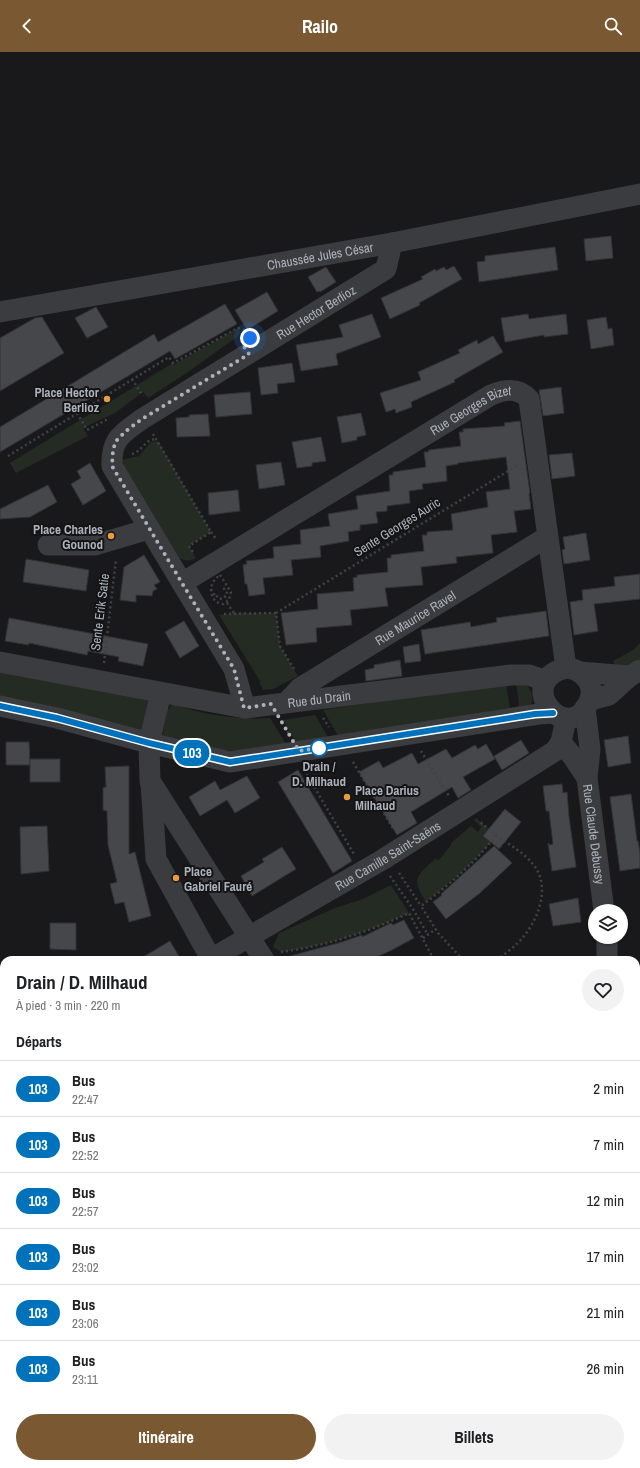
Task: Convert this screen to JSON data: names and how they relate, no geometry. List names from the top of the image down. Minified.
{"streets":{"street":["Chaussée Jules César","Rue Hector Berlioz","Rue Georges Bizet","Rue Maurice Ravel","Rue du Drain","Rue Claude Debussy","Rue Camille Saint-Saëns"],"path":["Sente Georges Auric","Sente Erik Satie"]},"crossings":[["Chaussée Jules César","Rue Hector Berlioz"],["Rue Hector Berlioz","Rue Georges Bizet"],["Rue Hector Berlioz","Rue du Drain"],["Rue Georges Bizet","Rue Maurice Ravel"],["Rue Georges Bizet","Rue du Drain"],["Rue Maurice Ravel","Rue du Drain"],["Rue Claude Debussy","Rue Camille Saint-Saëns"]],"places":["Place Hector Berlioz","Place Charles Gounod","Drain / D. Milhaud","Place Darius Milhaud","Place Gabriel Fauré"],"lines":["bus line 103"],"page":{"header":"Railo","on_map":"103","heading":[["Drain / D. Milhaud","À pied · 3 min · 220 m"],"Départs"],"list":[{"mark":"103","name":"Bus","note":"22:47","value":"2 min"},{"mark":"103","name":"Bus","note":"22:52","value":"7 min"},{"mark":"103","name":"Bus","note":"22:57","value":"12 min"},{"mark":"103","name":"Bus","note":"23:02","value":"17 min"},{"mark":"103","name":"Bus","note":"23:06","value":"21 min"},{"mark":"103","name":"Bus","note":"23:11","value":"26 min"}],"buttons":["Itinéraire","Billets"]}}
